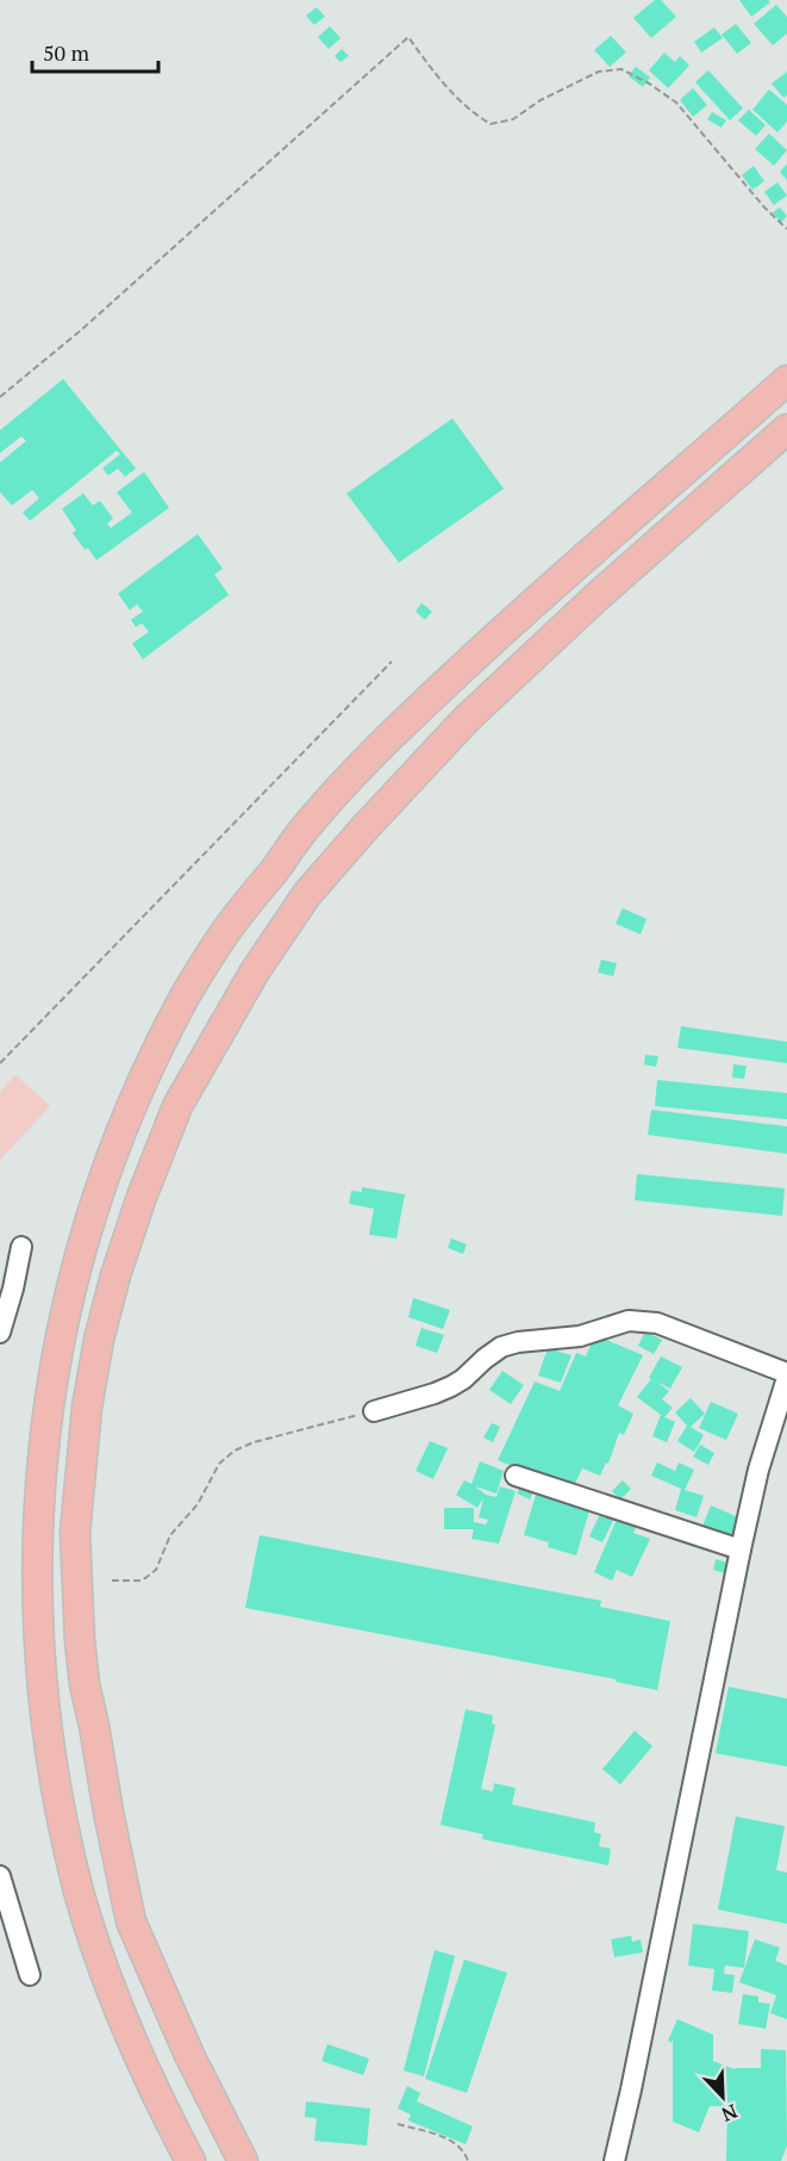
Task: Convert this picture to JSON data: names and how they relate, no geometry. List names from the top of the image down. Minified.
{"scale_bar":"50 m","north":"bottom right"}
